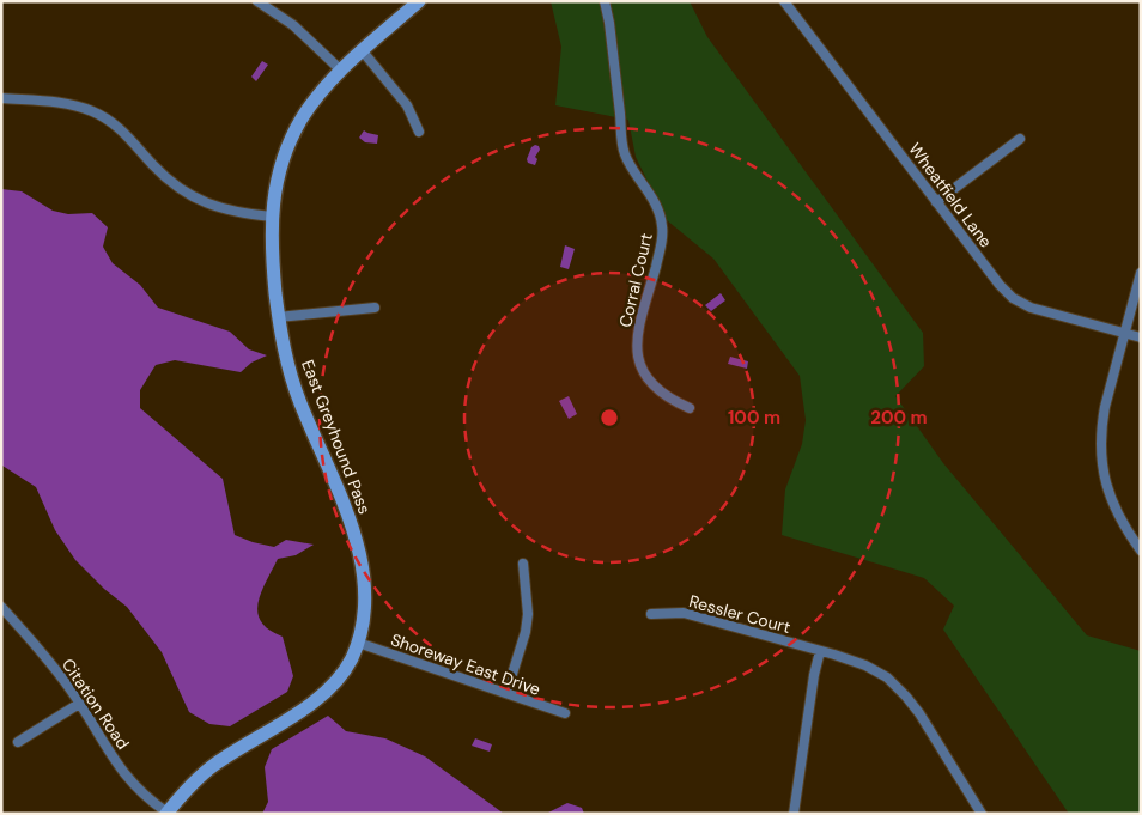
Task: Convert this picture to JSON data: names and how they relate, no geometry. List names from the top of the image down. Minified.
{"streets":{"street":["Wheatfield Lane","Corral Court","East Greyhound Pass","Ressler Court","Shoreway East Drive","Citation Road"]},"crossings":[["East Greyhound Pass","Shoreway East Drive"],["East Greyhound Pass","Citation Road"]],"rings":["100 m","200 m"]}
